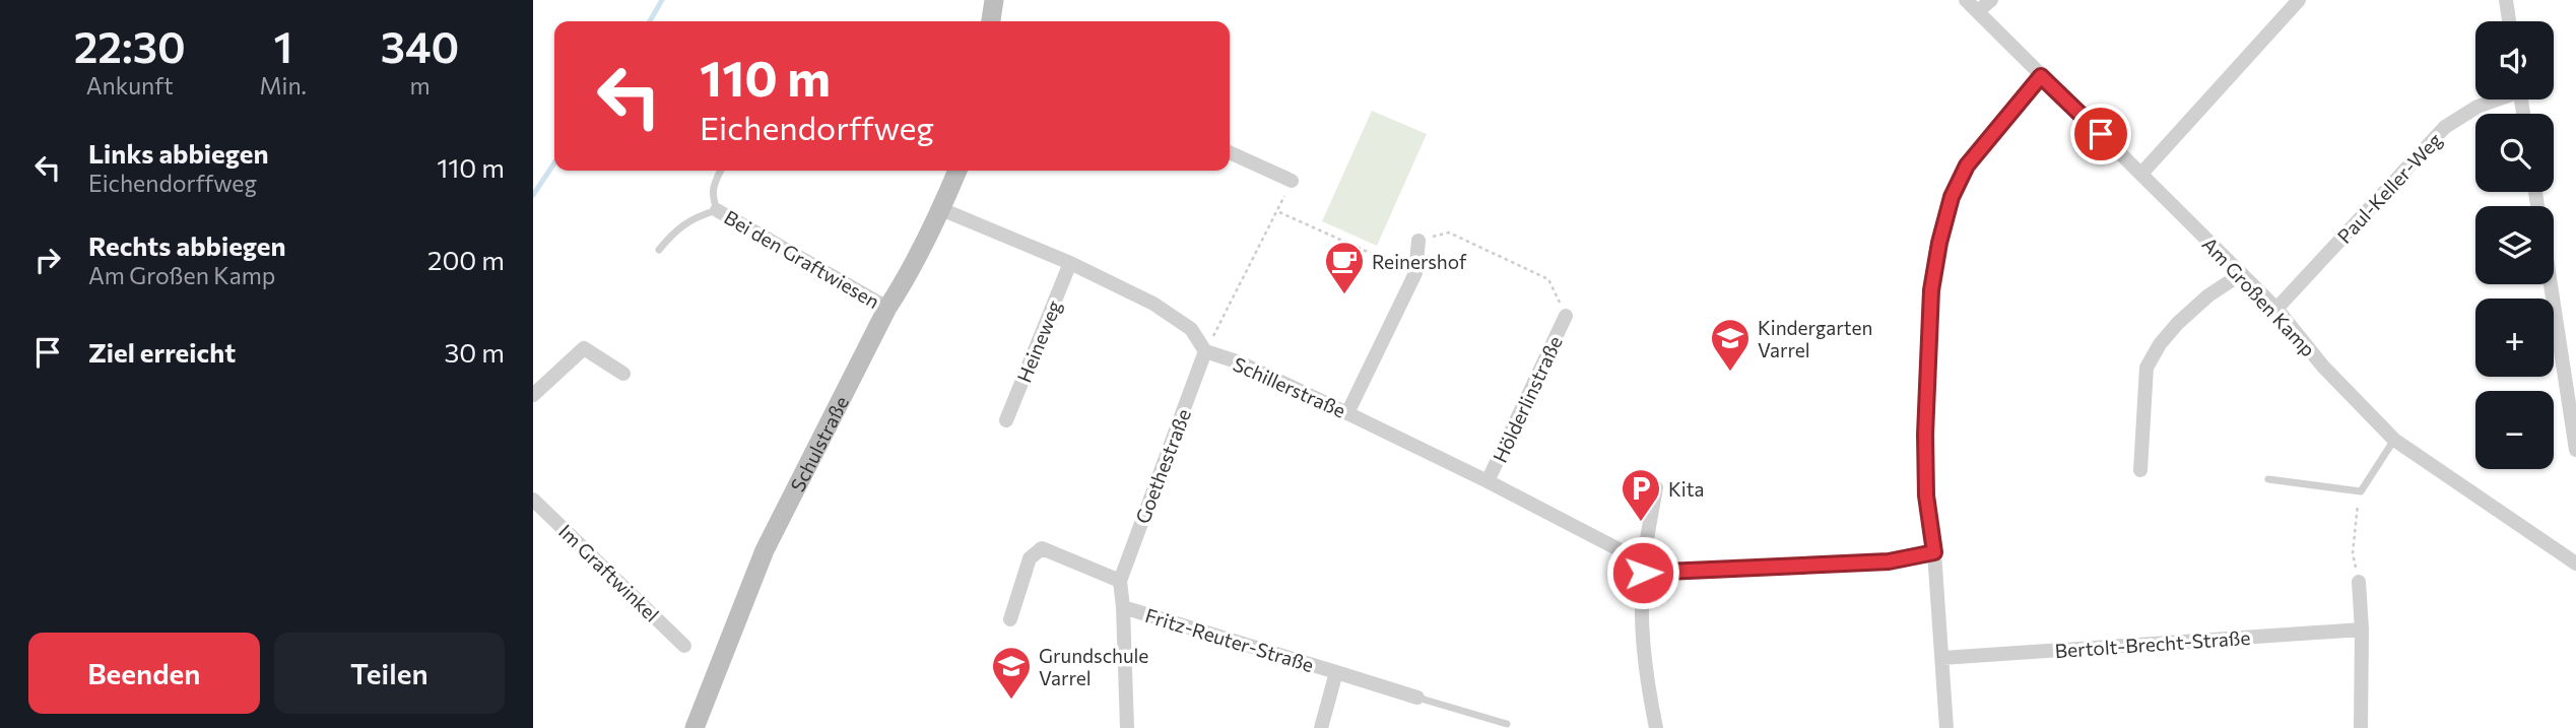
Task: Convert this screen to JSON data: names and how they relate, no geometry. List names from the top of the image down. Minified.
{"streets":{"street":["Paul-Keller-Weg","Bei den Graftwiesen","Am Großen Kamp","Heineweg","Schillerstraße","Hölderlinstraße","Schulstraße","Goethestraße","Im Graftwinkel","Fritz-Reuter-Straße","Bertolt-Brecht-Straße"]},"crossings":[["Paul-Keller-Weg","Am Großen Kamp"],["Bei den Graftwiesen","Schulstraße"],["Schillerstraße","Hölderlinstraße"],["Schillerstraße","Goethestraße"],["Goethestraße","Fritz-Reuter-Straße"]],"places":{"cafe":["Reinershof"],"school or university":["Kindergarten Varrel","Grundschule Varrel"],"parking":["Kita"]},"page":{"eta":["22:30","Ankunft","1","Min.","340","m"],"map_buttons":["+","−"],"turn":["110 m","Eichendorffweg"],"list":[{"name":"Links abbiegen","note":"Eichendorffweg","value":"110 m"},{"name":"Rechts abbiegen","note":"Am Großen Kamp","value":"200 m"},{"name":"Ziel erreicht","value":"30 m"}],"buttons":["Beenden","Teilen"]}}
